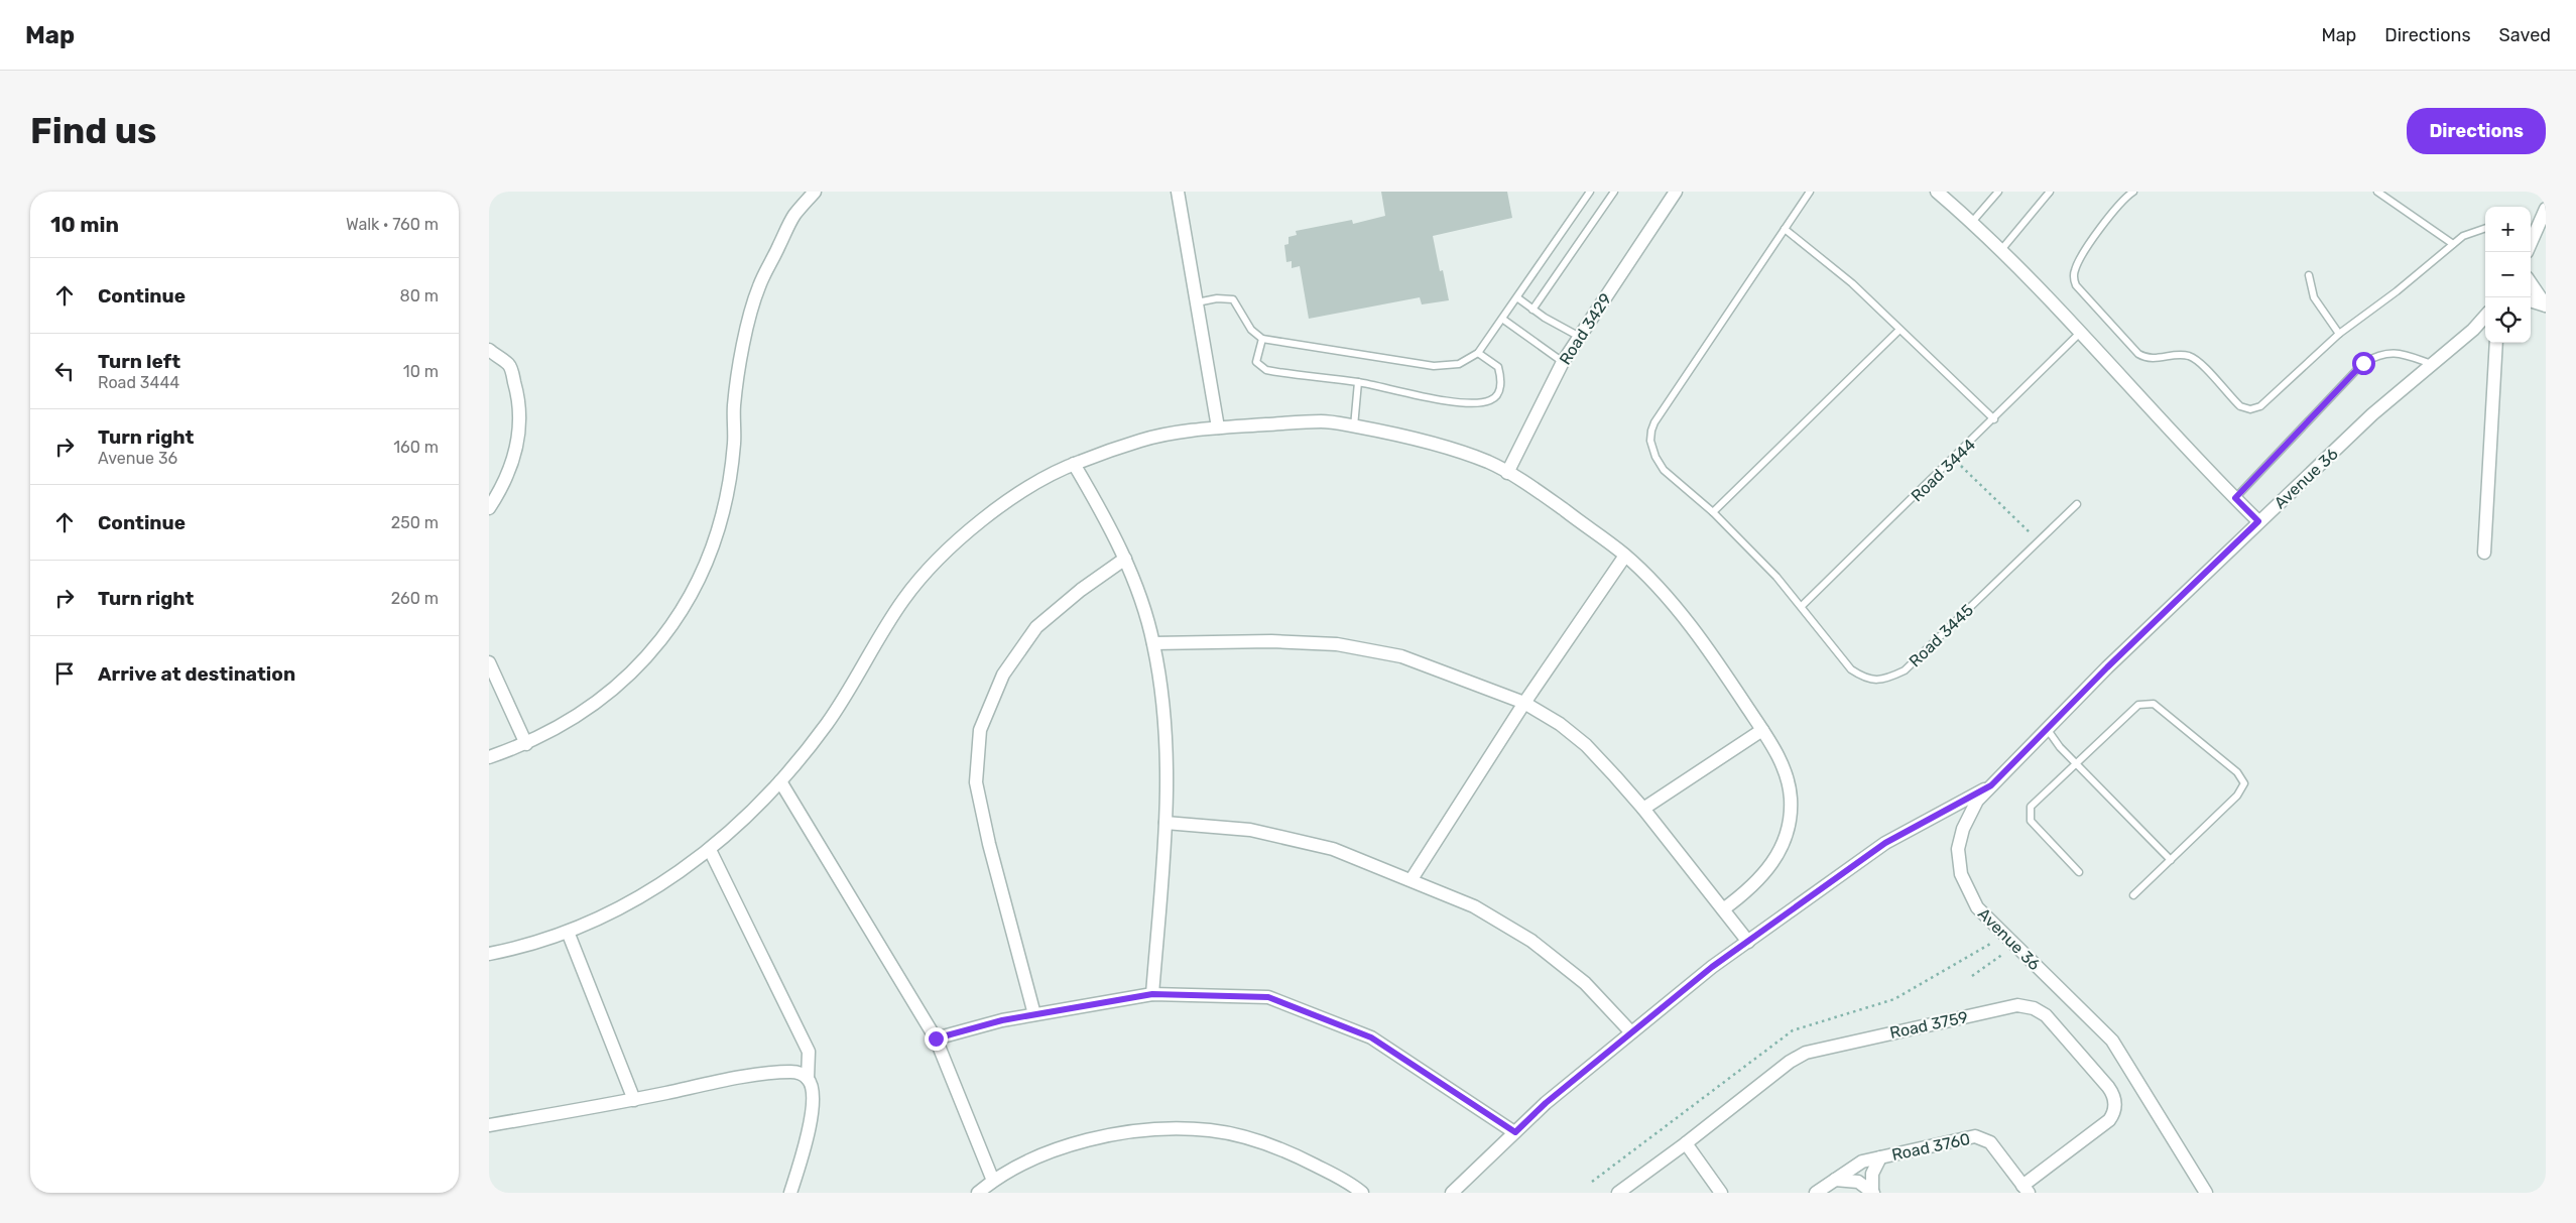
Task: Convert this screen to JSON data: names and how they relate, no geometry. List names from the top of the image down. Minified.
{"streets":{"street":["Road 3429","Avenue 36","Road 3759","Road 3760"],"lane":["Road 3444","Road 3445"]},"crossings":[["Road 3444","Road 3445"],["Road 3759","Road 3760"]],"page":{"header":"Map","nav":["Map","Directions","Saved"],"buttons":"Directions","title":"Find us","heading":["10 min","Walk · 760 m"],"map_buttons":["+","−"],"list":[["Continue","80 m"],["Turn left","Road 3444","10 m"],["Turn right","Avenue 36","160 m"],["Continue","250 m"],["Turn right","260 m"],"Arrive at destination"]}}
